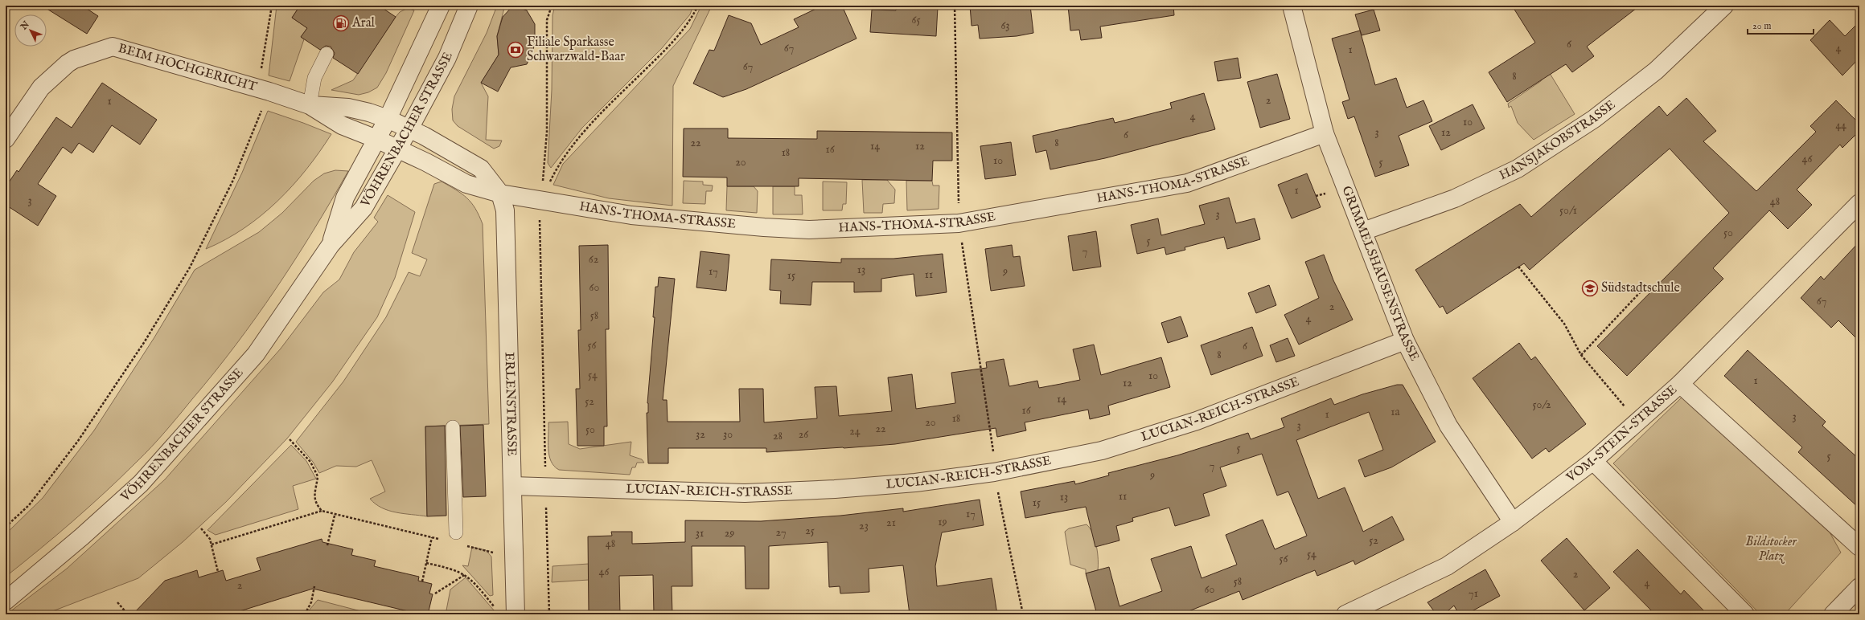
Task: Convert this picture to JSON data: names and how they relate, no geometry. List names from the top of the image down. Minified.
{"streets":{"street":["BEIM HOCHGERICHT","VÖHRENBACHER STRASSE","HANSJAKOBSTRASSE","HANS-THOMA-STRASSE","GRIMMELSHAUSENSTRASSE","ERLENSTRASSE","LUCIAN-REICH-STRASSE","VOM-STEIN-STRASSE"]},"crossings":[["BEIM HOCHGERICHT","VÖHRENBACHER STRASSE"],["BEIM HOCHGERICHT","ERLENSTRASSE"],["VÖHRENBACHER STRASSE","ERLENSTRASSE"],["HANSJAKOBSTRASSE","GRIMMELSHAUSENSTRASSE"],["HANS-THOMA-STRASSE","GRIMMELSHAUSENSTRASSE"],["HANS-THOMA-STRASSE","ERLENSTRASSE"],["GRIMMELSHAUSENSTRASSE","LUCIAN-REICH-STRASSE"],["GRIMMELSHAUSENSTRASSE","VOM-STEIN-STRASSE"],["ERLENSTRASSE","LUCIAN-REICH-STRASSE"]],"parks":["Bildstocker Platz"],"places":{"fuel station":["Aral"],"bank":["Filiale Sparkasse Schwarzwald-Baar"],"school or university":["Südstadtschule"]},"house_numbers":["65","63","6","67","4","1","67","8","2","1","4","10","44","3","12","6","22","8","14","12","16","18","46","10","20","5","1","3","48","50/1","3","50","5","7","62","13","17","9","11","15","60","67","2","58","4","56","6","8","54","10","1","12","14","52","50/2","16","1a","1","3","18","20","3","22","50","24","32","30","26","28","5","5","7","9","11","13","15","17","19","21","23","25","27","31","29","52","48","54","56","46","2","58","4","2","60","71"],"scale_bar":"20 m","north":"top left"}
